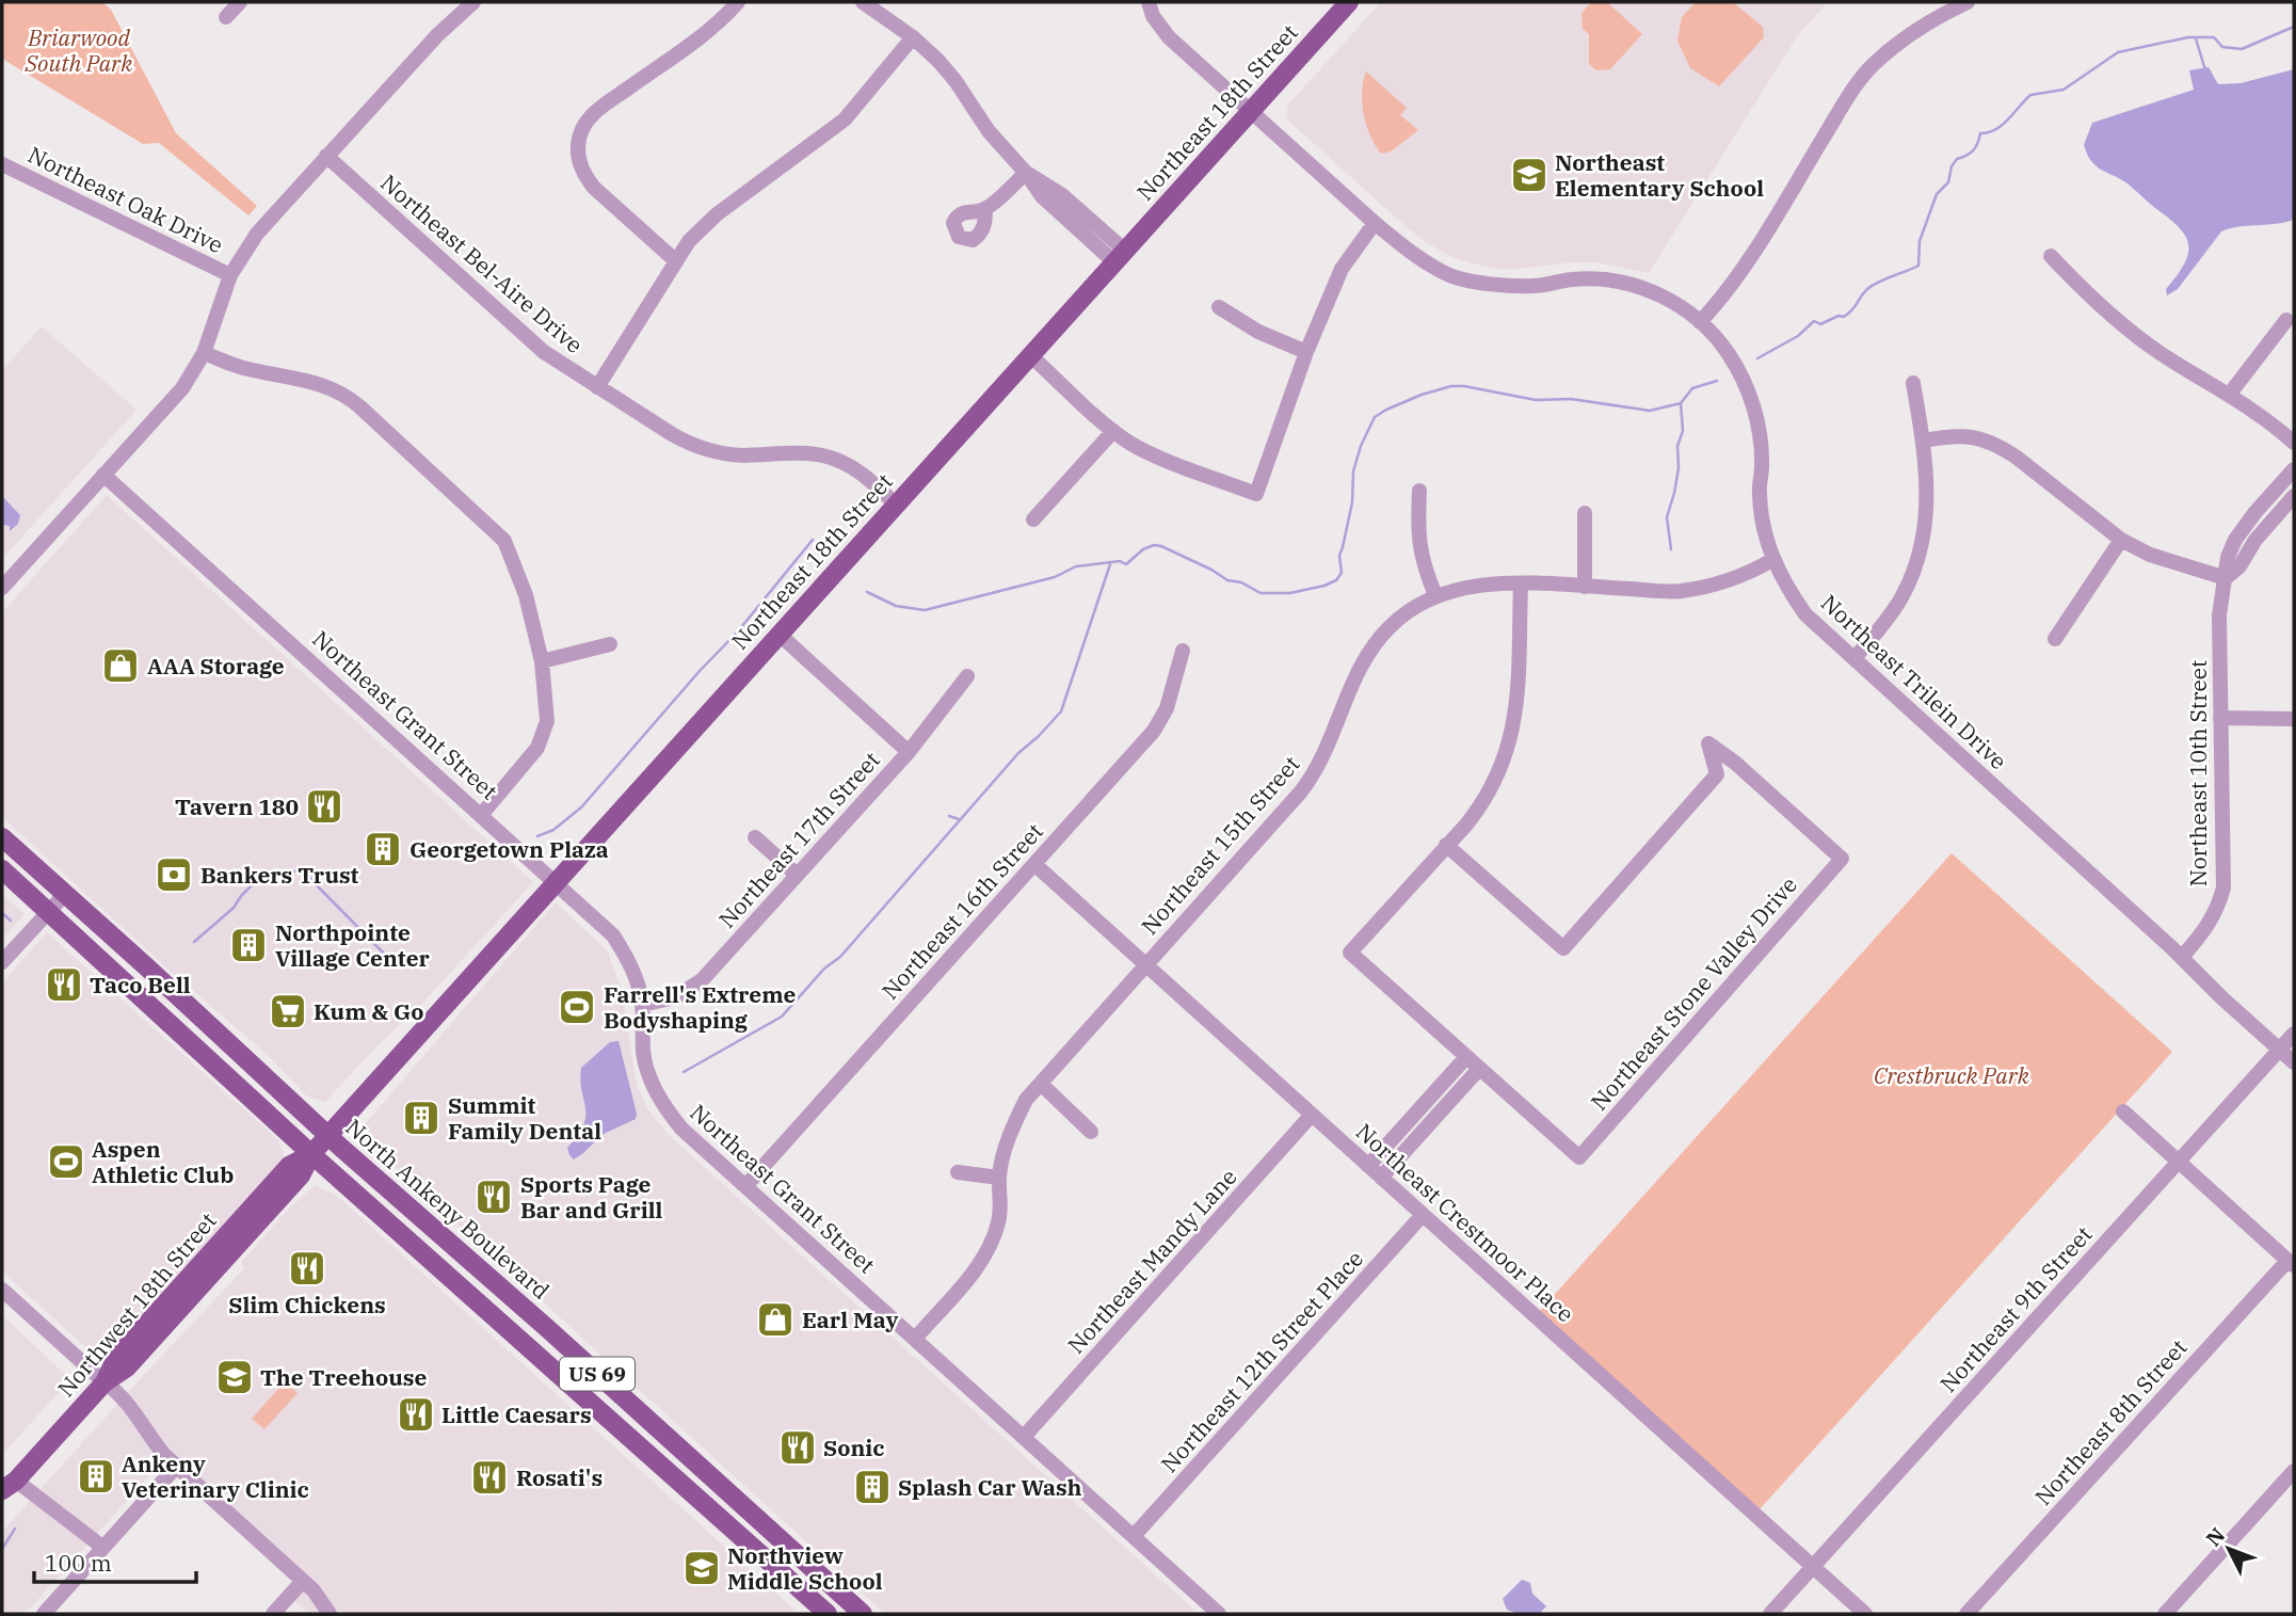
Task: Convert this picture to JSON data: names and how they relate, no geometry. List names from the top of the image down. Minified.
{"streets":{"main road":["Northeast 18th Street","North Ankeny Boulevard","Northwest 18th Street","US 69"],"street":["Northeast Oak Drive","Northeast Bel-Aire Drive","Northeast Trilein Drive","Northeast Grant Street","Northeast 10th Street","Northeast 17th Street","Northeast 15th Street","Northeast 16th Street","Northeast Stone Valley Drive","Northeast Crestmoor Place","Northeast Mandy Lane","Northeast 9th Street","Northeast 12th Street Place","Northeast 8th Street"]},"crossings":[["Northeast 18th Street","Northeast Bel-Aire Drive"],["Northeast 18th Street","Northeast Trilein Drive"],["Northeast 18th Street","Northeast Grant Street"],["Northeast 18th Street","North Ankeny Boulevard"],["Northeast 18th Street","Northwest 18th Street"],["Northeast 18th Street","US 69"],["Northeast Trilein Drive","Northeast 10th Street"],["Northeast Trilein Drive","Northeast 15th Street"],["Northeast Trilein Drive","Northeast 9th Street"],["Northeast Grant Street","Northeast 17th Street"],["Northeast Grant Street","Northeast 15th Street"],["Northeast Grant Street","Northeast 16th Street"],["Northeast Grant Street","Northeast Mandy Lane"],["Northeast Grant Street","Northeast 12th Street Place"],["Northeast 15th Street","Northeast Crestmoor Place"],["Northeast 16th Street","Northeast Crestmoor Place"],["Northeast Crestmoor Place","Northeast Mandy Lane"],["Northeast Crestmoor Place","Northeast 9th Street"],["Northeast Crestmoor Place","Northeast 12th Street Place"],["Northwest 18th Street","US 69"]],"parks":["Briarwood South Park","Crestbruck Park"],"places":{"school or university":["Northeast Elementary School","The Treehouse","Northview Middle School"],"shop":["AAA Storage","Earl May"],"restaurant":["Tavern 180","Taco Bell","Sports Page Bar and Grill","Slim Chickens","Little Caesars","Sonic","Rosati's"],"building":["Georgetown Plaza","Northpointe Village Center","Summit Family Dental","Ankeny Veterinary Clinic","Splash Car Wash"],"bank":["Bankers Trust"],"sports":["Farrell's Extreme Bodyshaping","Aspen Athletic Club"],"supermarket":["Kum & Go"]},"scale_bar":"100 m","north":"top left"}
